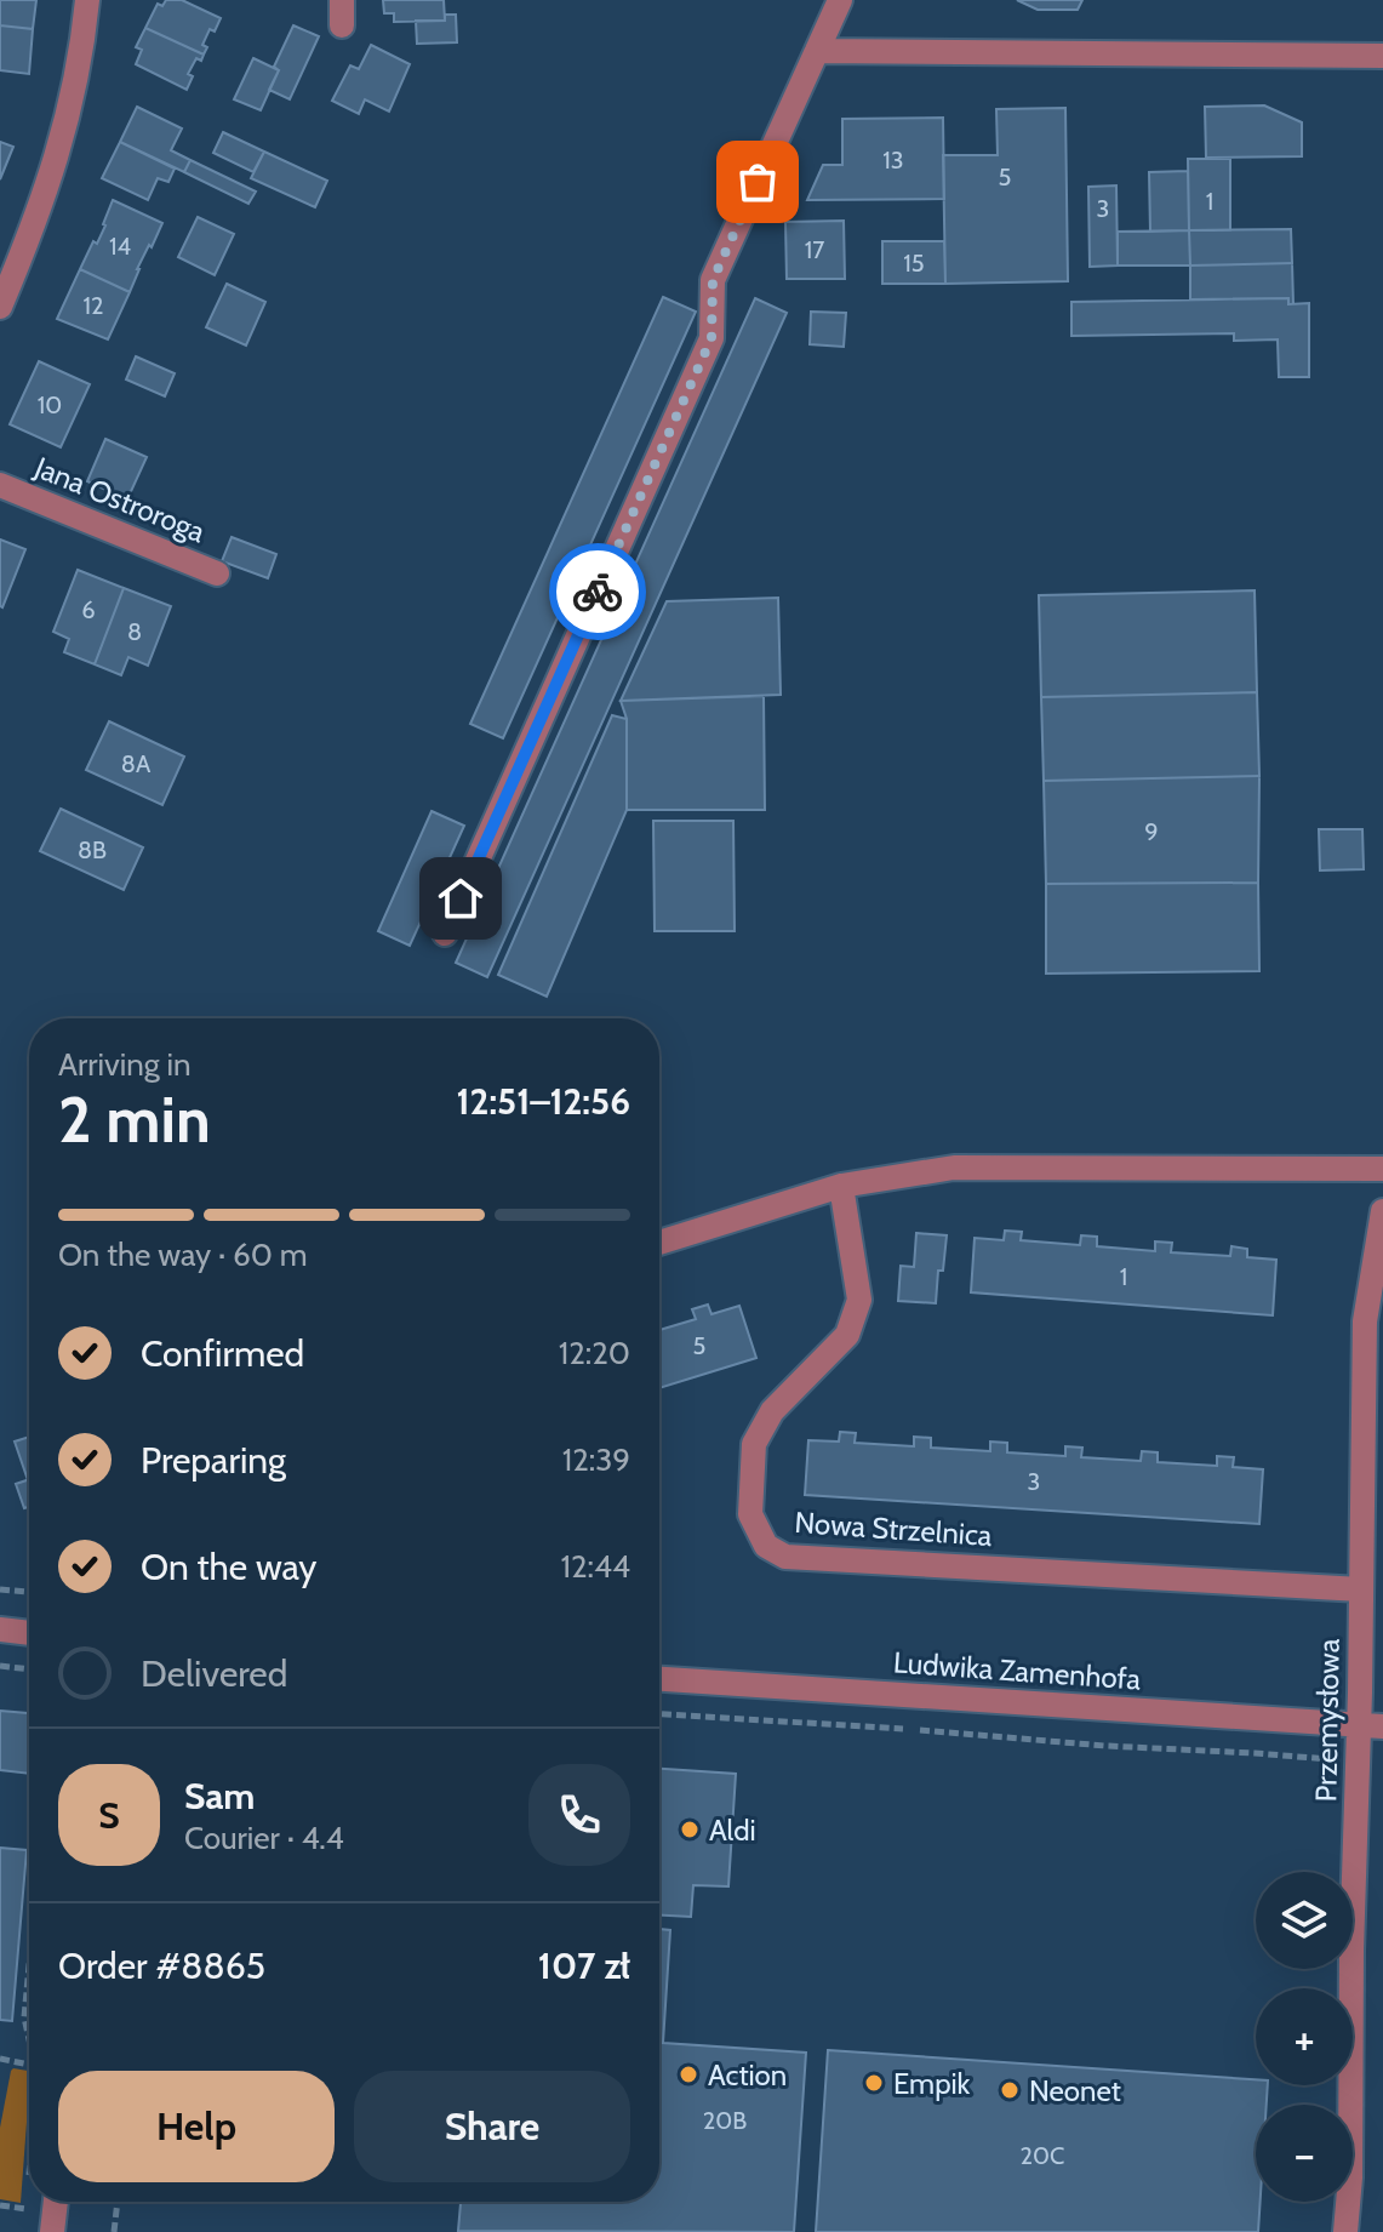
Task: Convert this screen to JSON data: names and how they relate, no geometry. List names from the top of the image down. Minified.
{"streets":{"street":["Jana Ostroroga","Nowa Strzelnica","Ludwika Zamenhofa","Przemysłowa"]},"crossings":[["Nowa Strzelnica","Przemysłowa"],["Ludwika Zamenhofa","Przemysłowa"]],"places":["Aldi","Action","Empik","Neonet"],"house_numbers":["13","5","1","3","14","17","15","12","10","6","8","8A","9","8B","1","5","3","20B","20C"],"page":{"heading":["2 min","Arriving in","12:51–12:56"],"panel":["Sam","Courier · 4.4","Order #8865","107 zł"],"bar":"On the way · 60 m","list":[["Confirmed","12:20"],["Preparing","12:39"],["On the way","12:44"],"Delivered"],"round":"S","map_buttons":["+","−"],"buttons":["Help","Share"]}}
